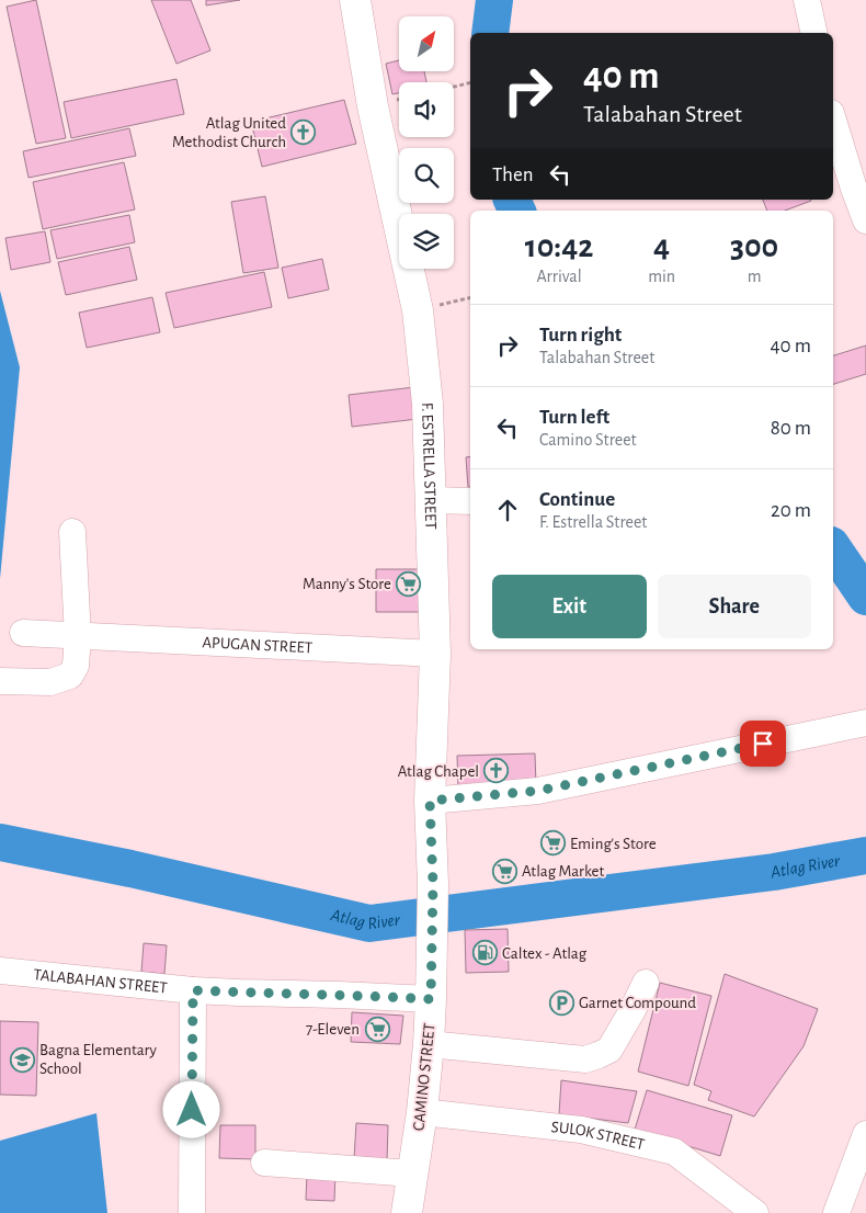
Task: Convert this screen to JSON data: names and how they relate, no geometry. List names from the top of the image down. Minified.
{"streets":{"main road":["F. ESTRELLA STREET","CAMINO STREET"],"street":["APUGAN STREET","TALABAHAN STREET","SULOK STREET"]},"crossings":[["F. ESTRELLA STREET","APUGAN STREET"],["F. ESTRELLA STREET","CAMINO STREET"],["TALABAHAN STREET","CAMINO STREET"],["CAMINO STREET","SULOK STREET"]],"water":["Atlag River"],"places":{"church":["Atlag United Methodist Church","Atlag Chapel"],"supermarket":["Manny's Store","Eming's Store","Atlag Market","7-Eleven"],"fuel station":["Caltex - Atlag"],"parking":["Garnet Compound"],"school or university":["Bagna Elementary School"]},"north":"top right","page":{"turn":["40 m","Talabahan Street"],"then":"Then","eta":["10:42","Arrival","4","min","300","m"],"list":[{"name":"Turn right","note":"Talabahan Street","value":"40 m"},{"name":"Turn left","note":"Camino Street","value":"80 m"},{"name":"Continue","note":"F. Estrella Street","value":"20 m"}],"buttons":["Exit","Share"]}}
